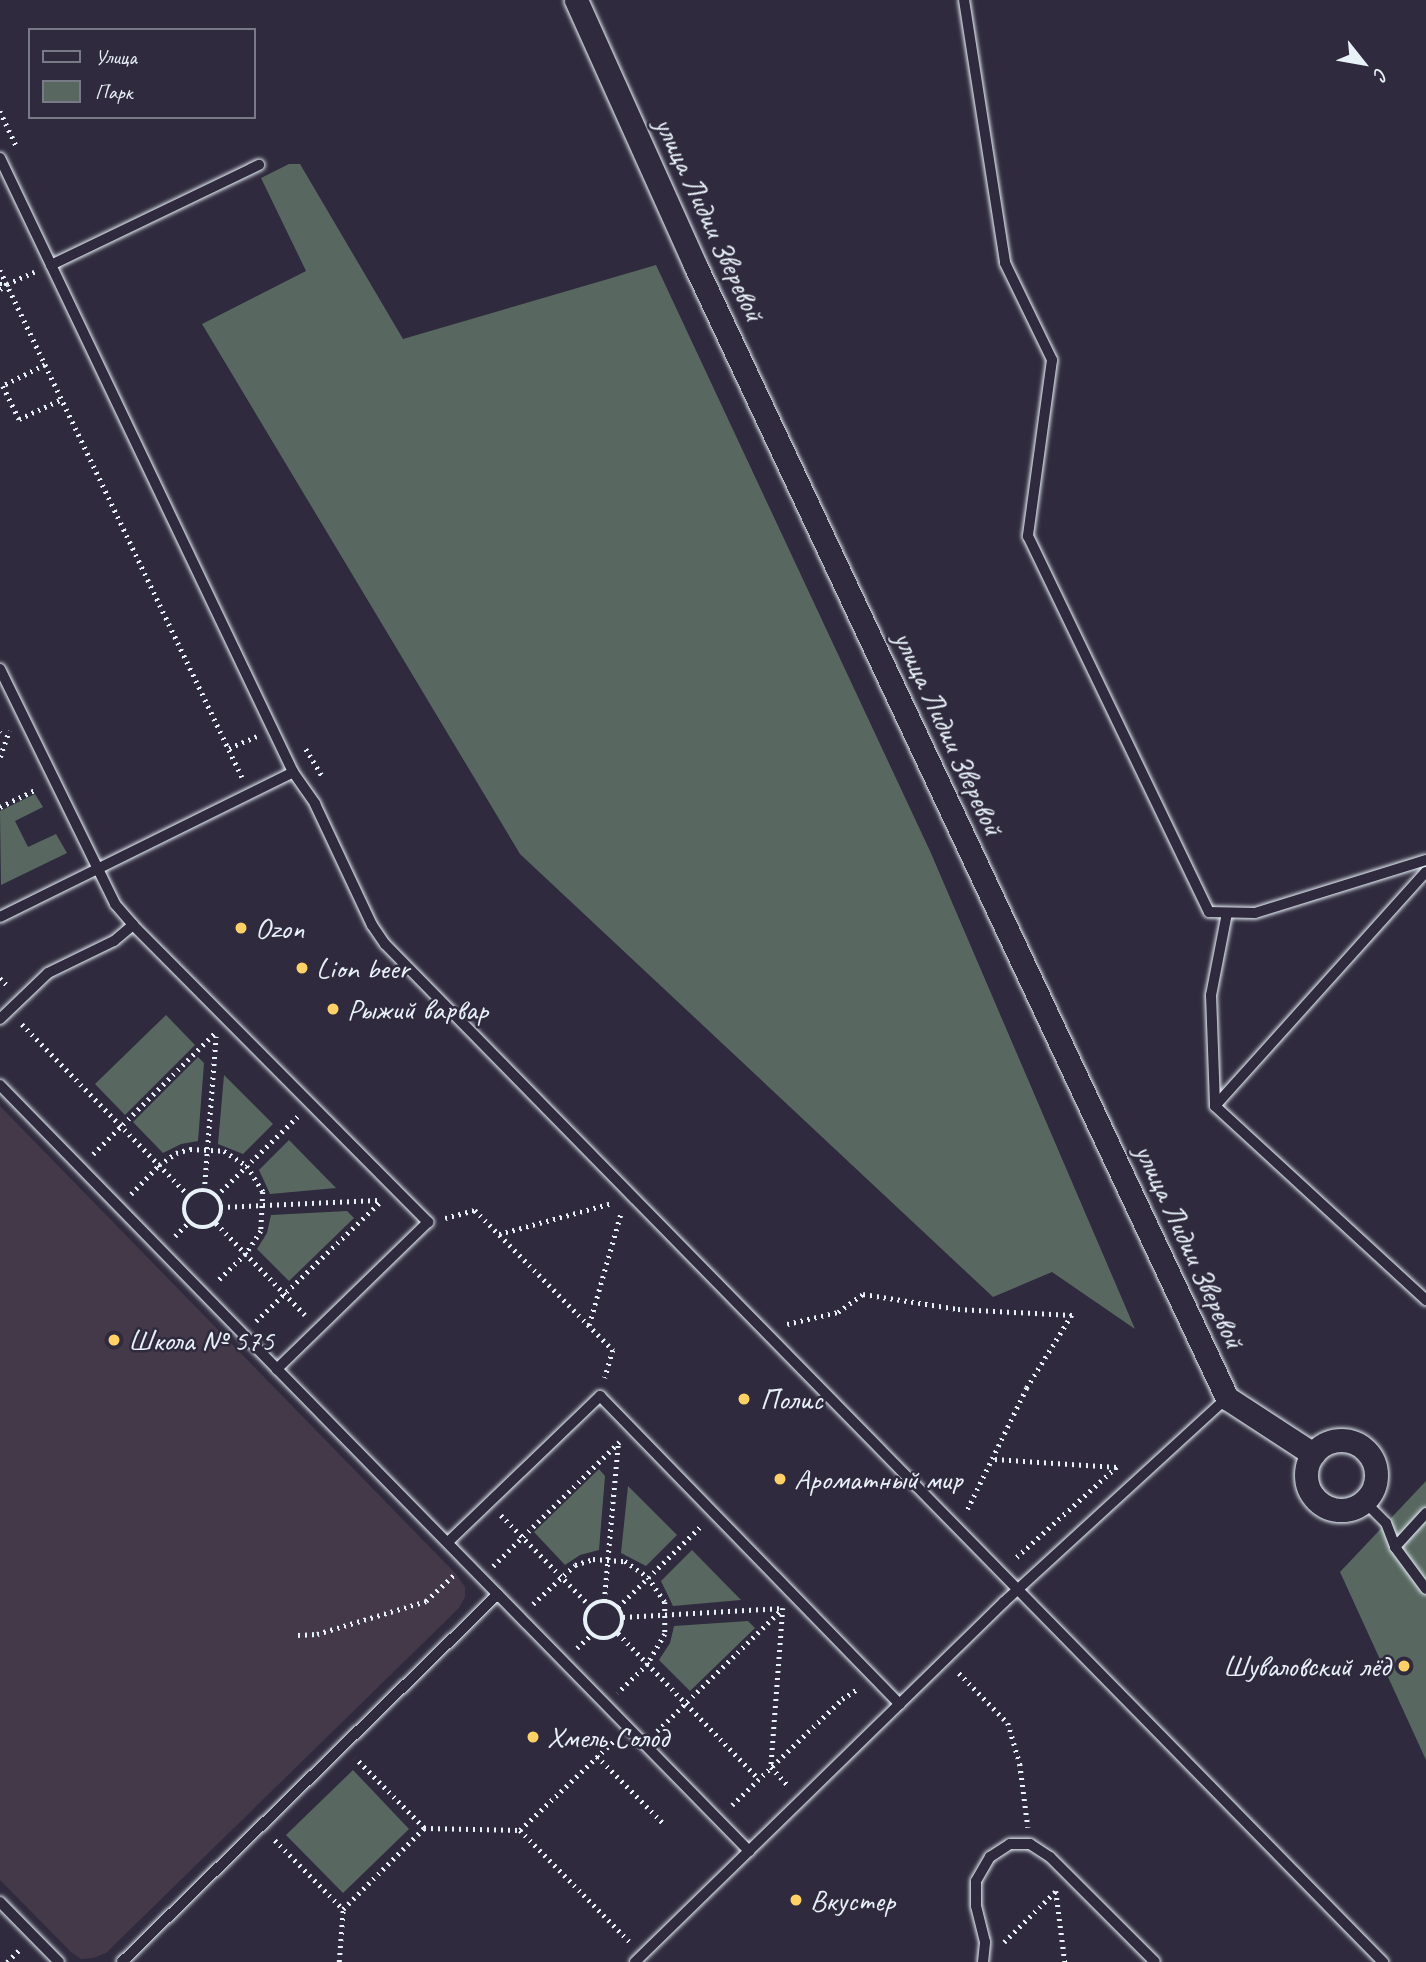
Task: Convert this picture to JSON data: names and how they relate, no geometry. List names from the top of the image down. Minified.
{"streets":{"street":["улица Лидии Зверевой"]},"places":["Ozon","Lion beer","Рыжий варвар","Школа № 575","Полис","Ароматный мир","Шуваловский лёд","Хмель Солод","Вкустер"],"legend":["Улица","Парк"],"north":"bottom right"}
